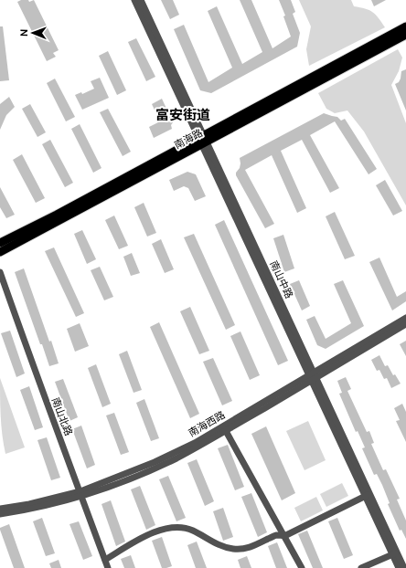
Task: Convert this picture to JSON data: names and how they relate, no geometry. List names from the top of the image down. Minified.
{"streets":{"main road":["南海路"],"street":["南山中路","南山北路","南海西路"]},"crossings":[["南海路","南山中路"],["南山中路","南海西路"],["南山北路","南海西路"]],"districts":["富安街道"],"north":"left"}
